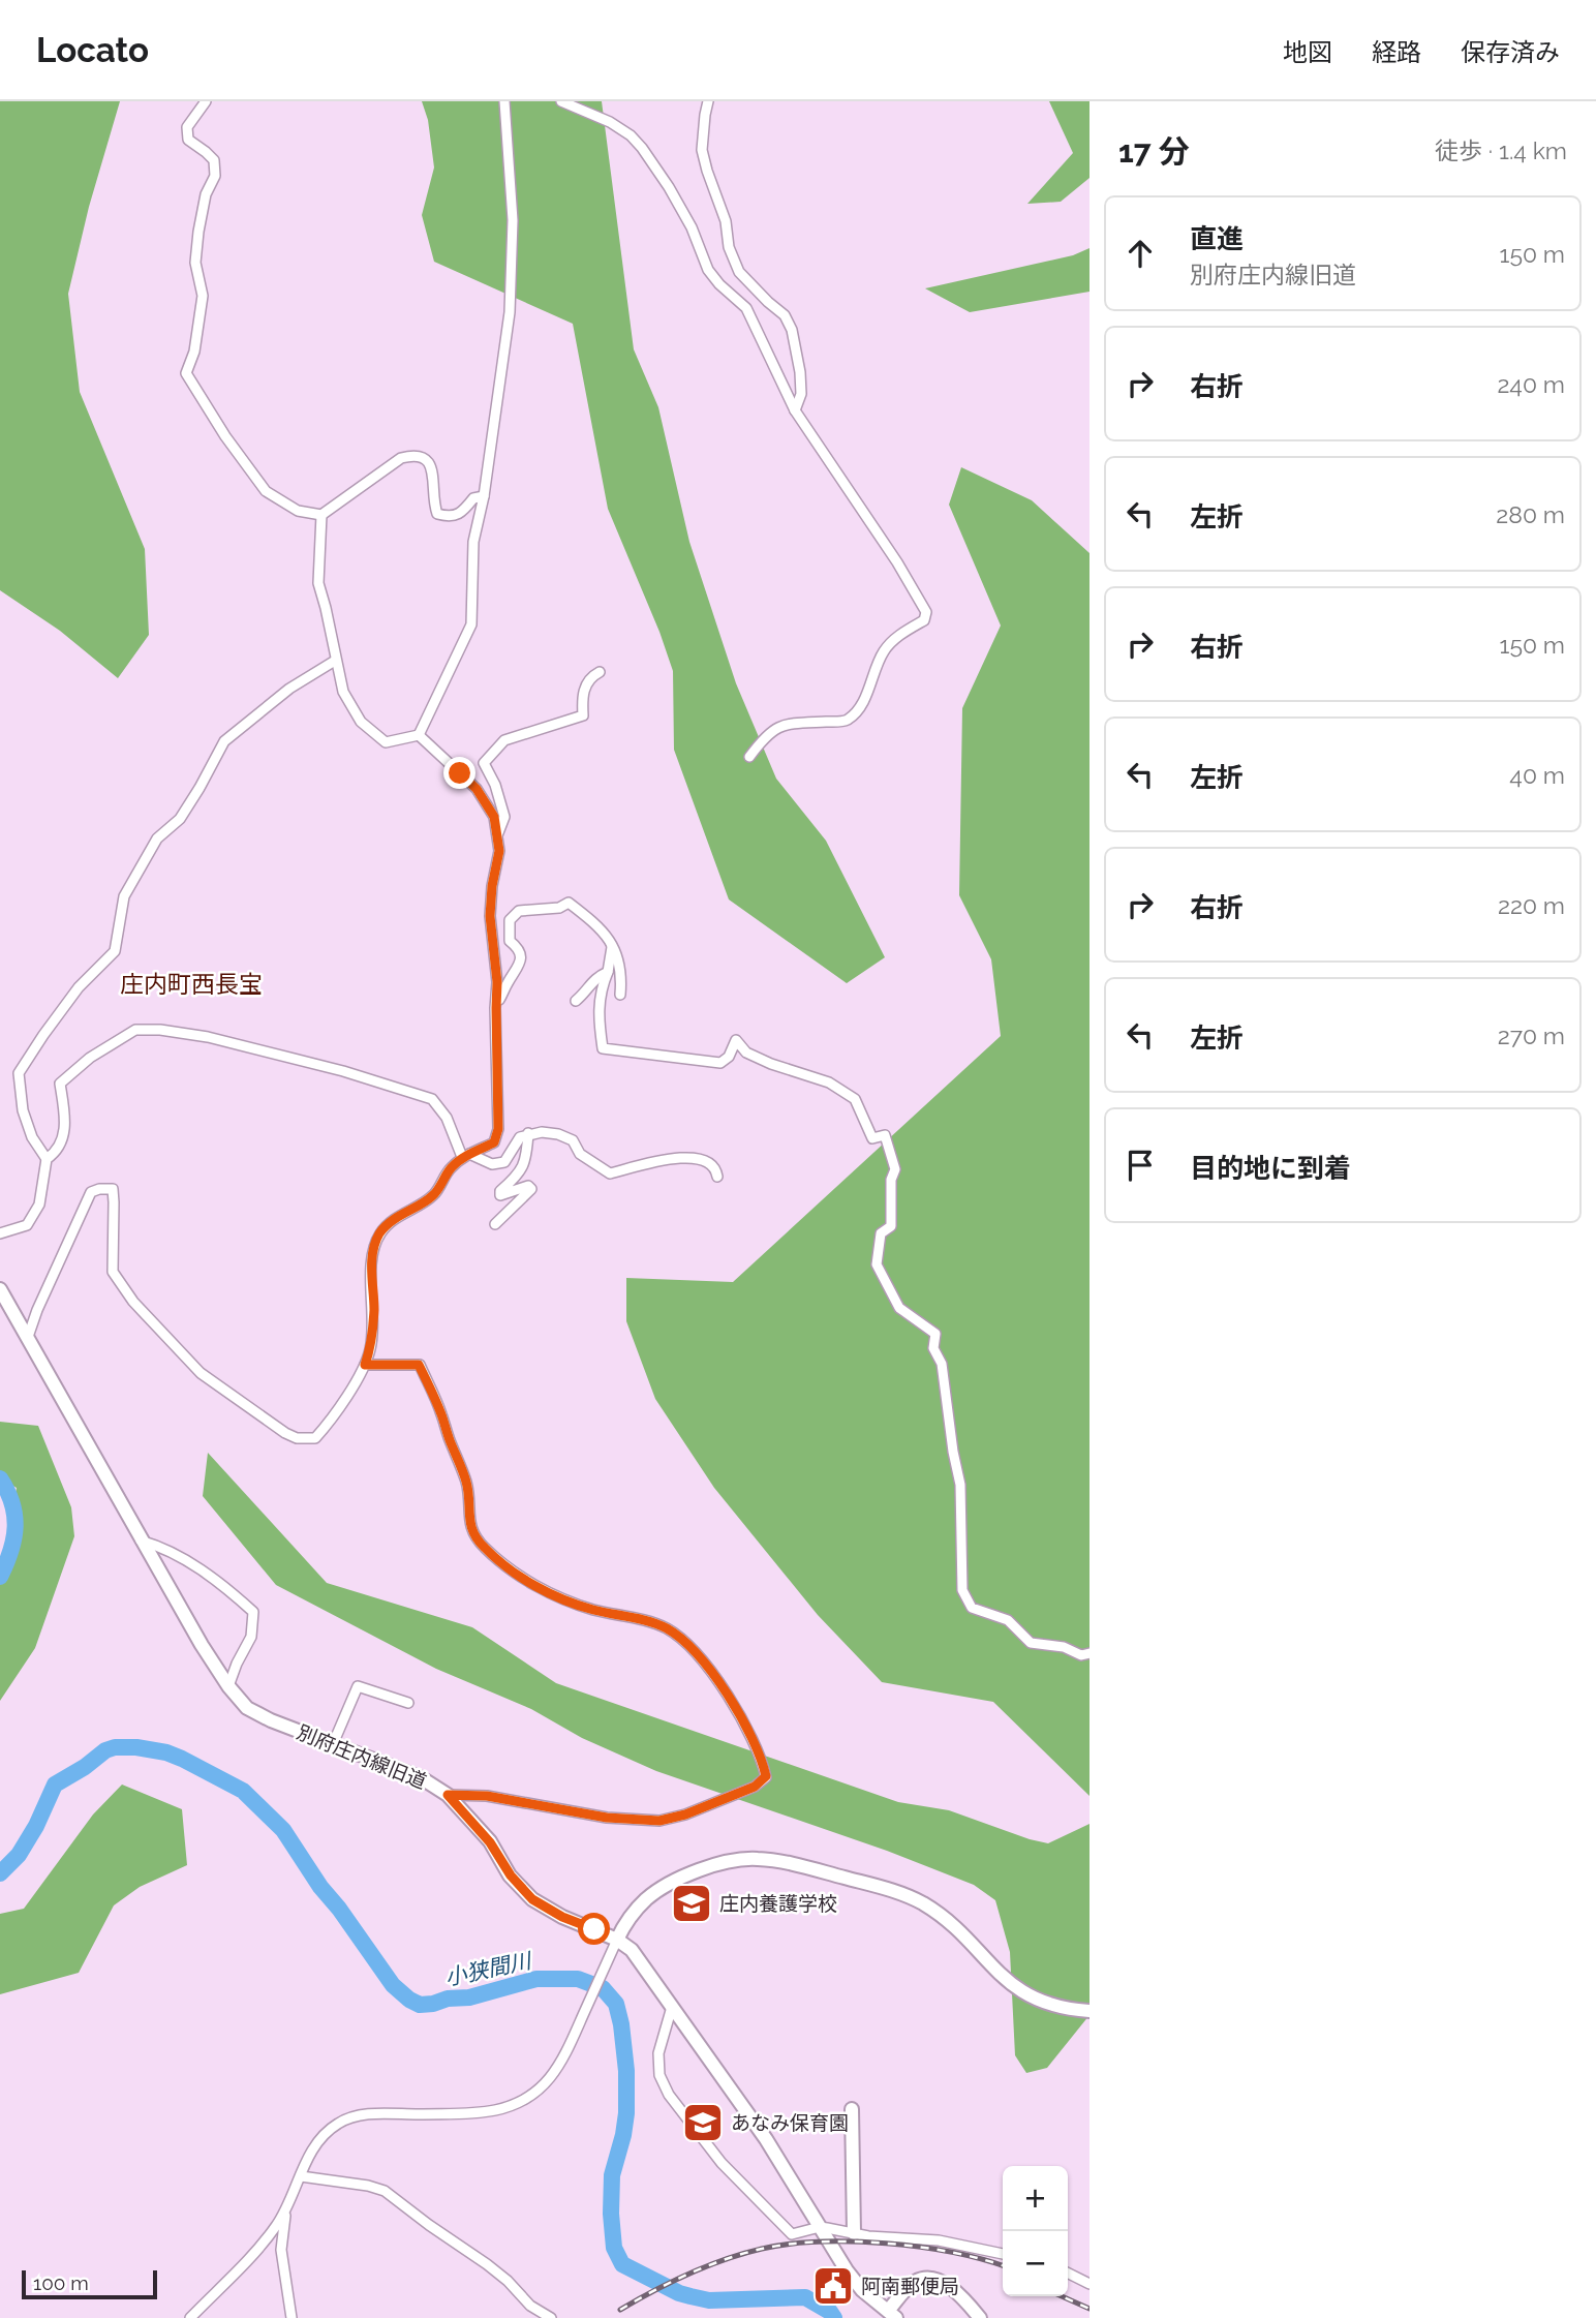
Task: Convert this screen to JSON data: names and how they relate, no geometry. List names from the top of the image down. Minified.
{"streets":{"street":["別府庄内線旧道"]},"districts":["庄内町西長宝"],"water":["小狭間川"],"places":{"school or university":["庄内養護学校","あなみ保育園"],"public building":["阿南郵便局"]},"scale_bar":"100 m","page":{"header":"Locato","nav":["地図","経路","保存済み"],"heading":["17 分","徒歩 · 1.4 km"],"list":[["直進","別府庄内線旧道","150 m"],["右折","240 m"],["左折","280 m"],["右折","150 m"],["左折","40 m"],["右折","220 m"],["左折","270 m"],"目的地に到着"],"map_buttons":["+","−"],"scale":"100 m"}}
